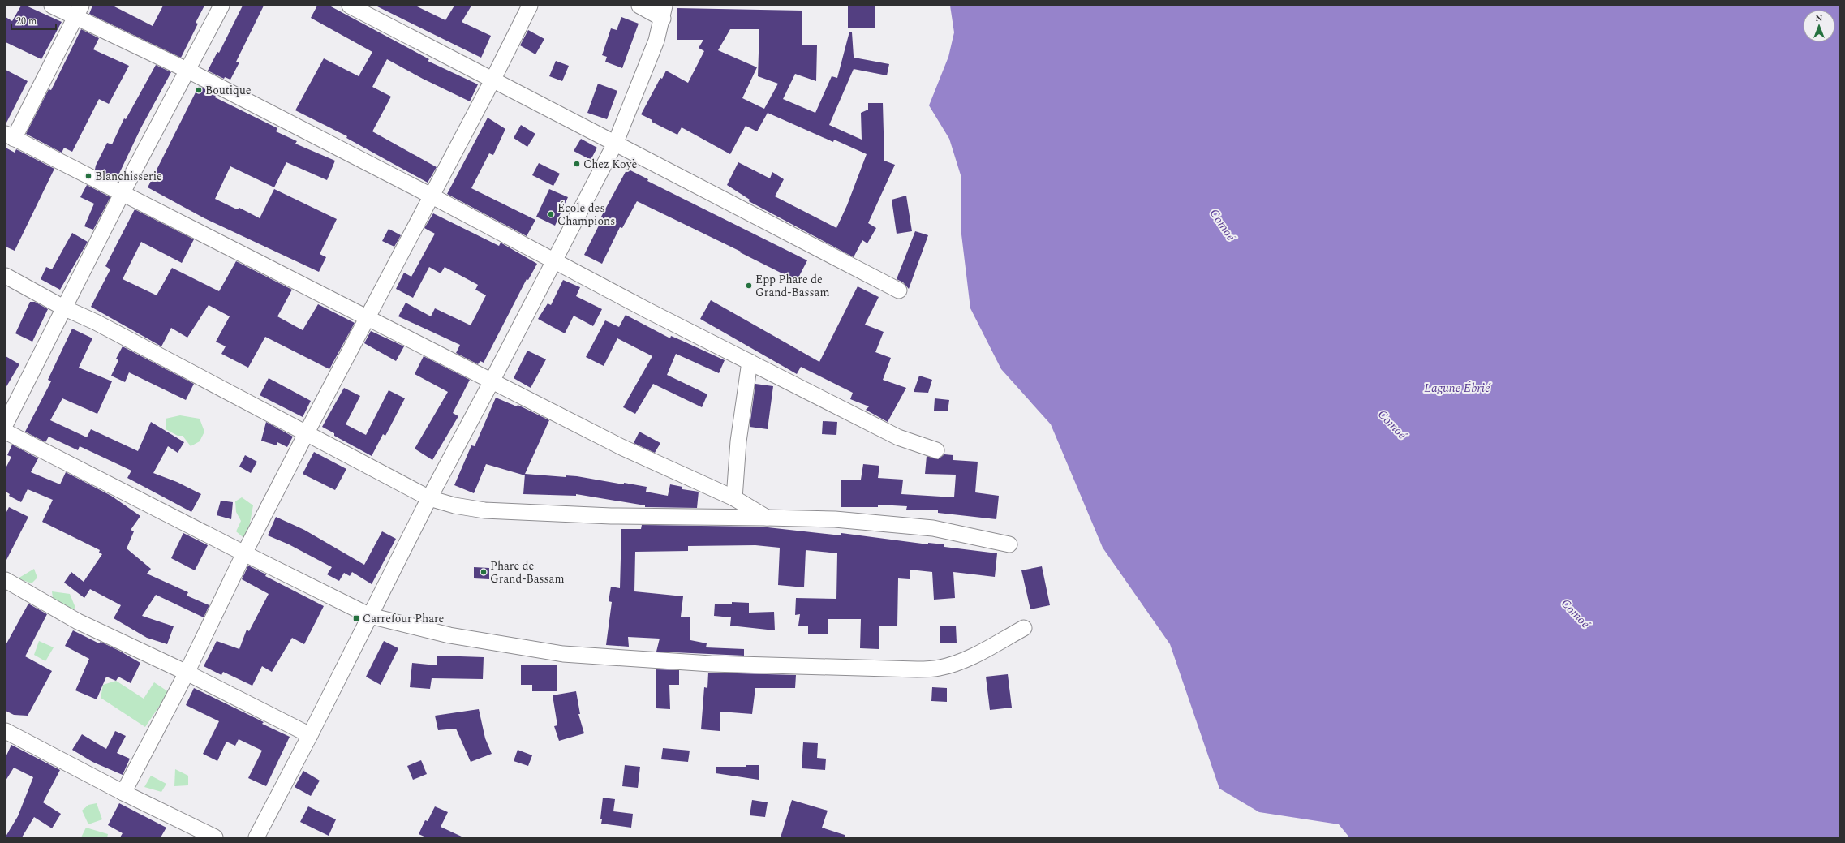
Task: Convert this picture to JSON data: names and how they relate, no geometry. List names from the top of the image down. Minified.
{"water":["Comoé","Lagune Ébrié"],"places":{"other":["Boutique","Chez Koyè","Blanchisserie","École des Champions","Epp Phare de Grand-Bassam","Phare de Grand-Bassam"],"transit":["Carrefour Phare"]},"scale_bar":"20 m","north":"top"}
